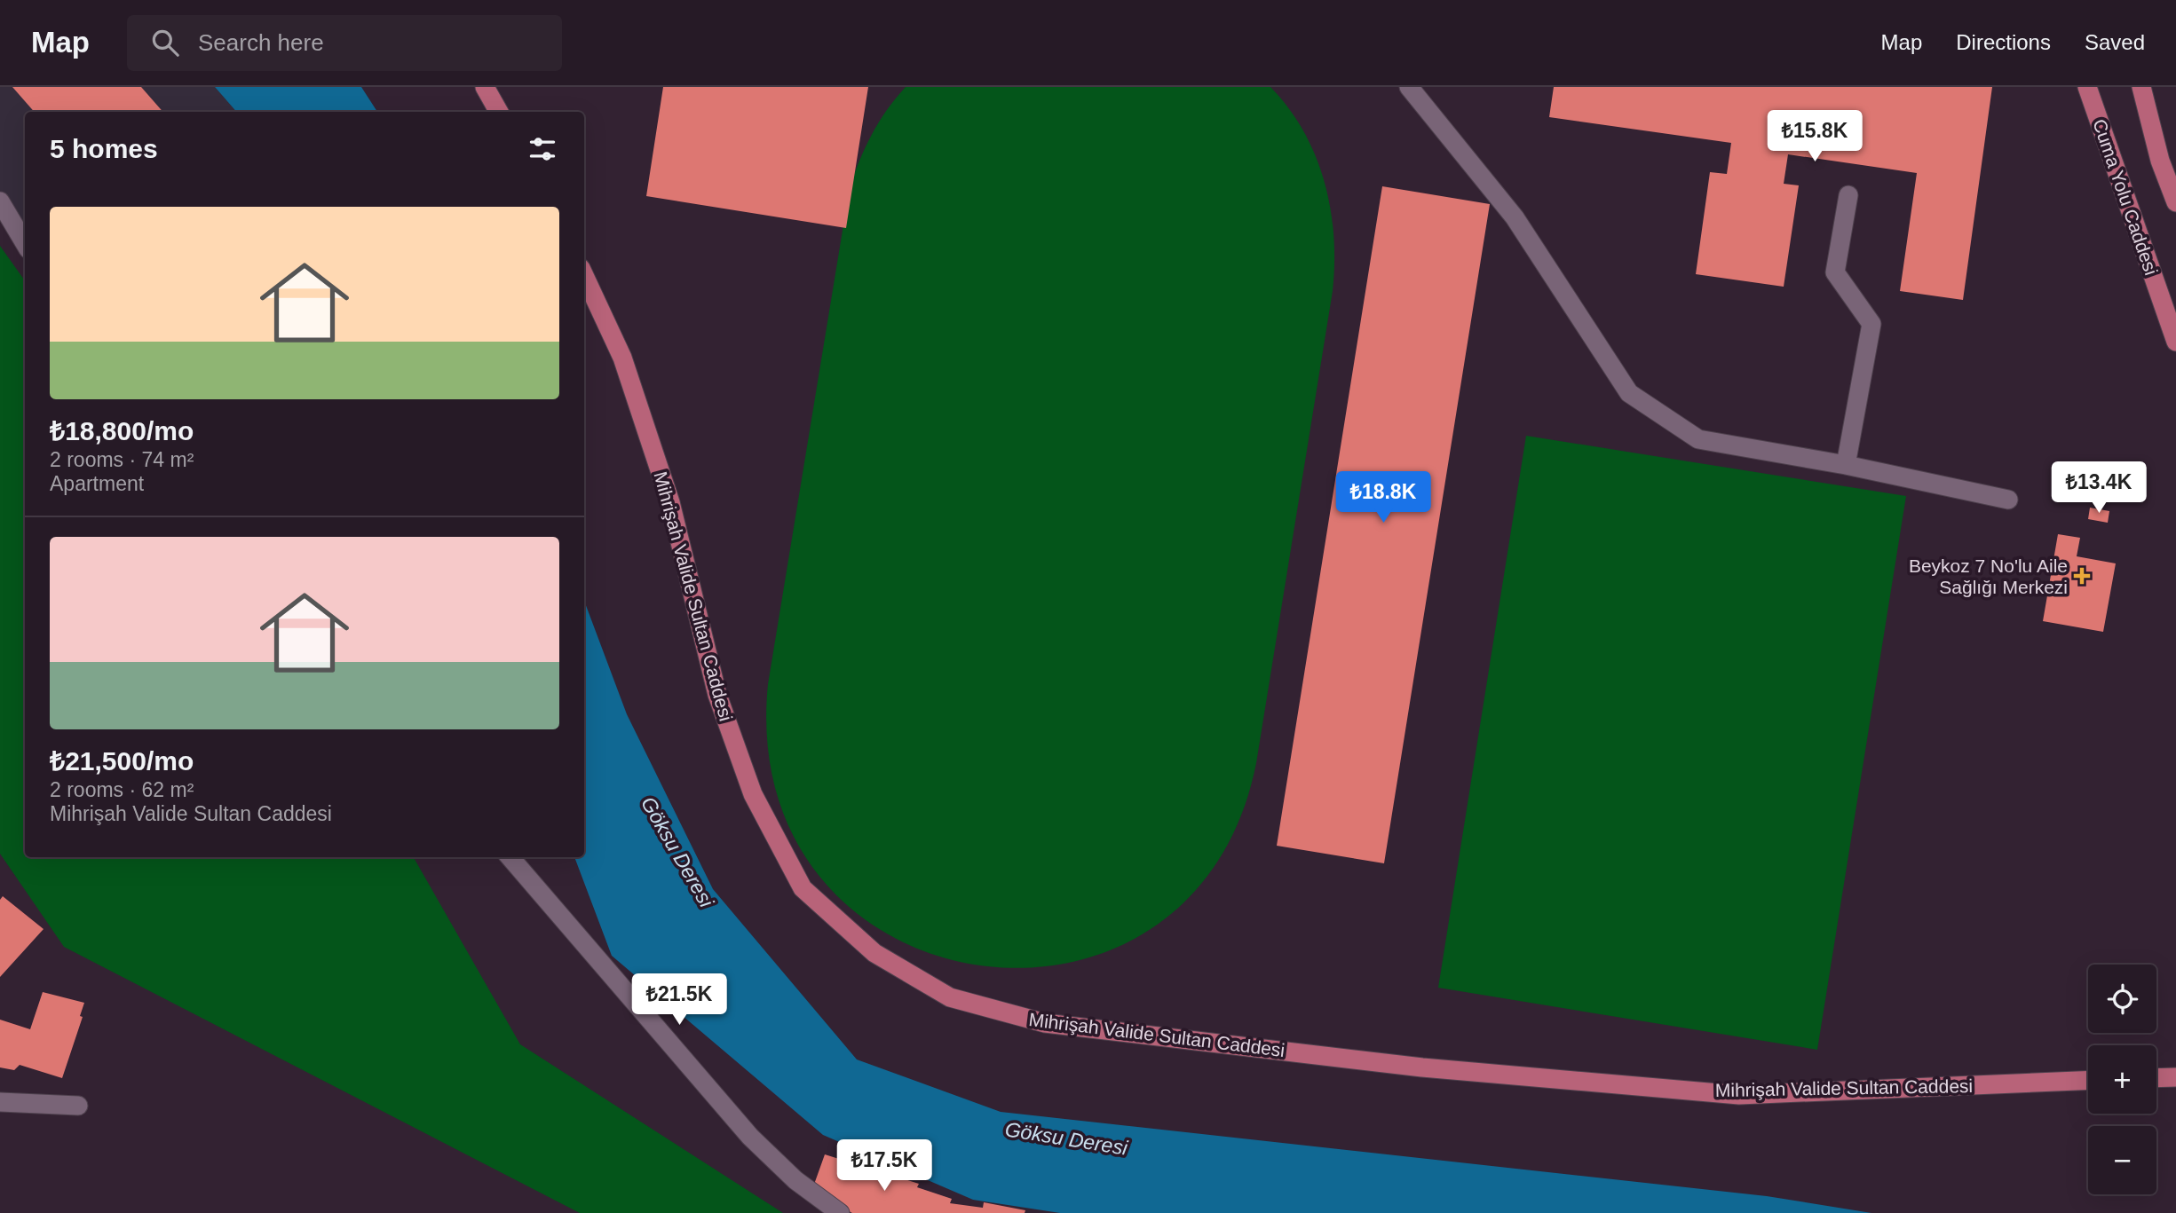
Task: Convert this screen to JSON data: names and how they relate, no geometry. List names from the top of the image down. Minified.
{"streets":{"main road":["Cuma Yolu Caddesi","Mihrişah Valide Sultan Caddesi"]},"water":["Göksu Deresi"],"places":{"health":["Beykoz 7 No'lu Aile Sağlığı Merkezi"]},"page":{"header":"Map","search":"Search here","nav":["Map","Directions","Saved"],"price":["₺15.8K","₺13.4K","₺18.8K","₺21.5K","₺17.5K"],"heading":"5 homes","list":[{"name":"₺18,800/mo","note":"2 rooms · 74 m² · Apartment"},{"name":"₺21,500/mo","note":"2 rooms · 62 m² · Mihrişah Valide Sultan Caddesi"}],"map_buttons":["+","−"]}}
